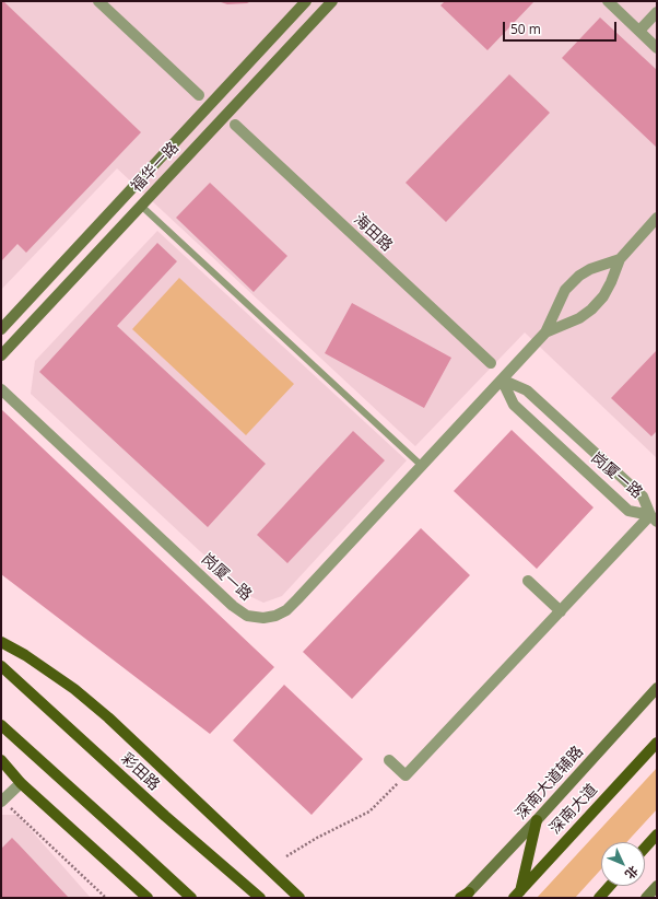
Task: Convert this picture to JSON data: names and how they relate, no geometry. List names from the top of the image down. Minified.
{"streets":{"main road":["彩田路","深南大道"],"street":["福华一路","海田路","岗厦一路","深南大道辅路"]},"scale_bar":"50 m","north":"bottom right"}
